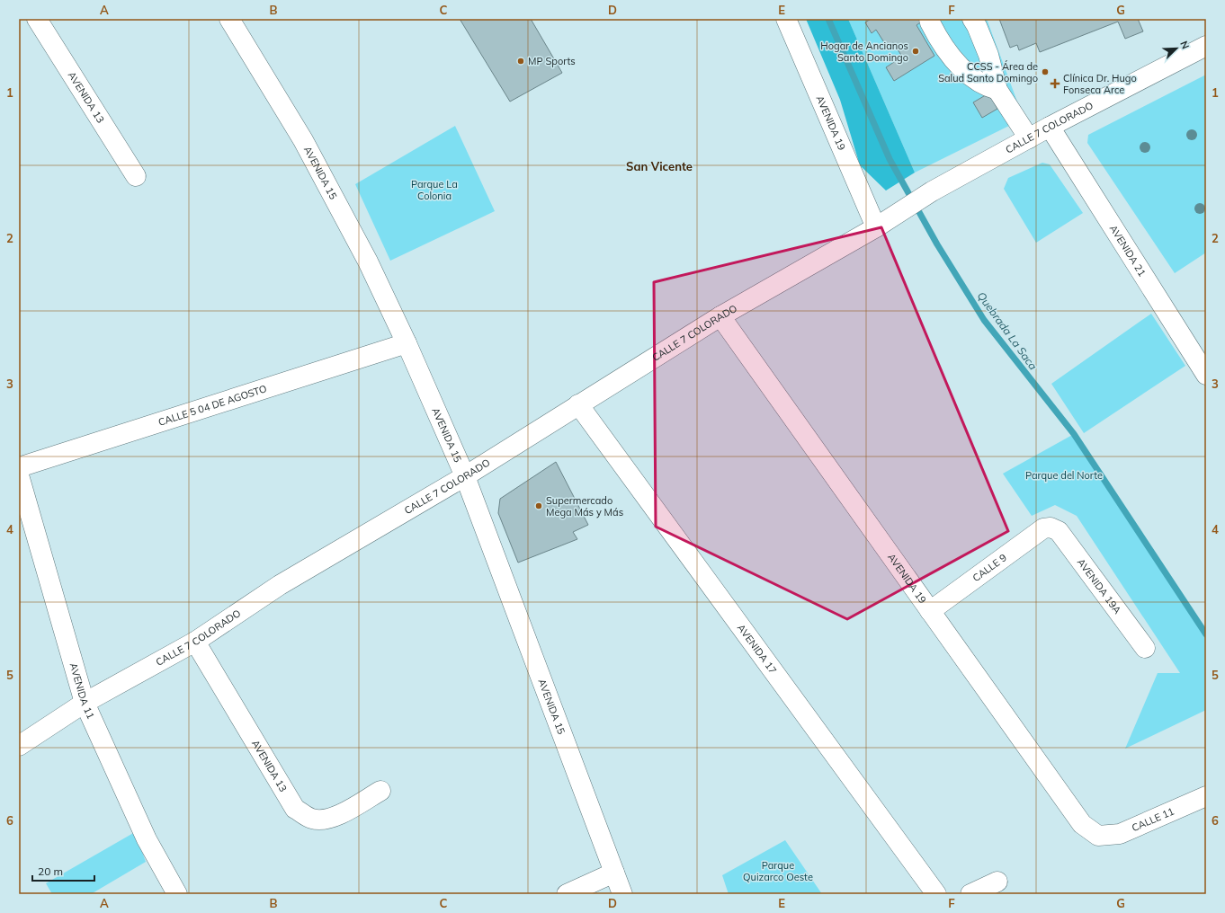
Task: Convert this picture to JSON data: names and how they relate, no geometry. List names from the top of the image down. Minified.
{"streets":{"street":["AVENIDA 13","AVENIDA 19","CALLE 7 COLORADO","AVENIDA 15","AVENIDA 21","CALLE 5 04 DE AGOSTO","CALLE 9","AVENIDA 19A","AVENIDA 17","AVENIDA 11","CALLE 11"]},"crossings":[["AVENIDA 13","CALLE 7 COLORADO"],["AVENIDA 19","CALLE 7 COLORADO"],["AVENIDA 19","CALLE 9"],["AVENIDA 19","CALLE 11"],["CALLE 7 COLORADO","AVENIDA 15"],["CALLE 7 COLORADO","AVENIDA 21"],["CALLE 7 COLORADO","AVENIDA 17"],["CALLE 7 COLORADO","AVENIDA 11"],["AVENIDA 15","CALLE 5 04 DE AGOSTO"],["CALLE 9","AVENIDA 19A"]],"districts":["San Vicente"],"water":["Quebrada La Saca"],"parks":["Parque La Colonia","Parque del Norte","Parque Quizarco Oeste"],"places":{"other":["Hogar de Ancianos Santo Domingo","MP Sports","CCSS - Área de Salud Santo Domingo","Supermercado Mega Más y Más"],"health":["Clínica Dr. Hugo Fonseca Arce"]},"scale_bar":"20 m","north":"top right","grid":{"columns":["A","B","C","D","E","F","G"],"rows":["1","2","3","4","5","6"]}}
